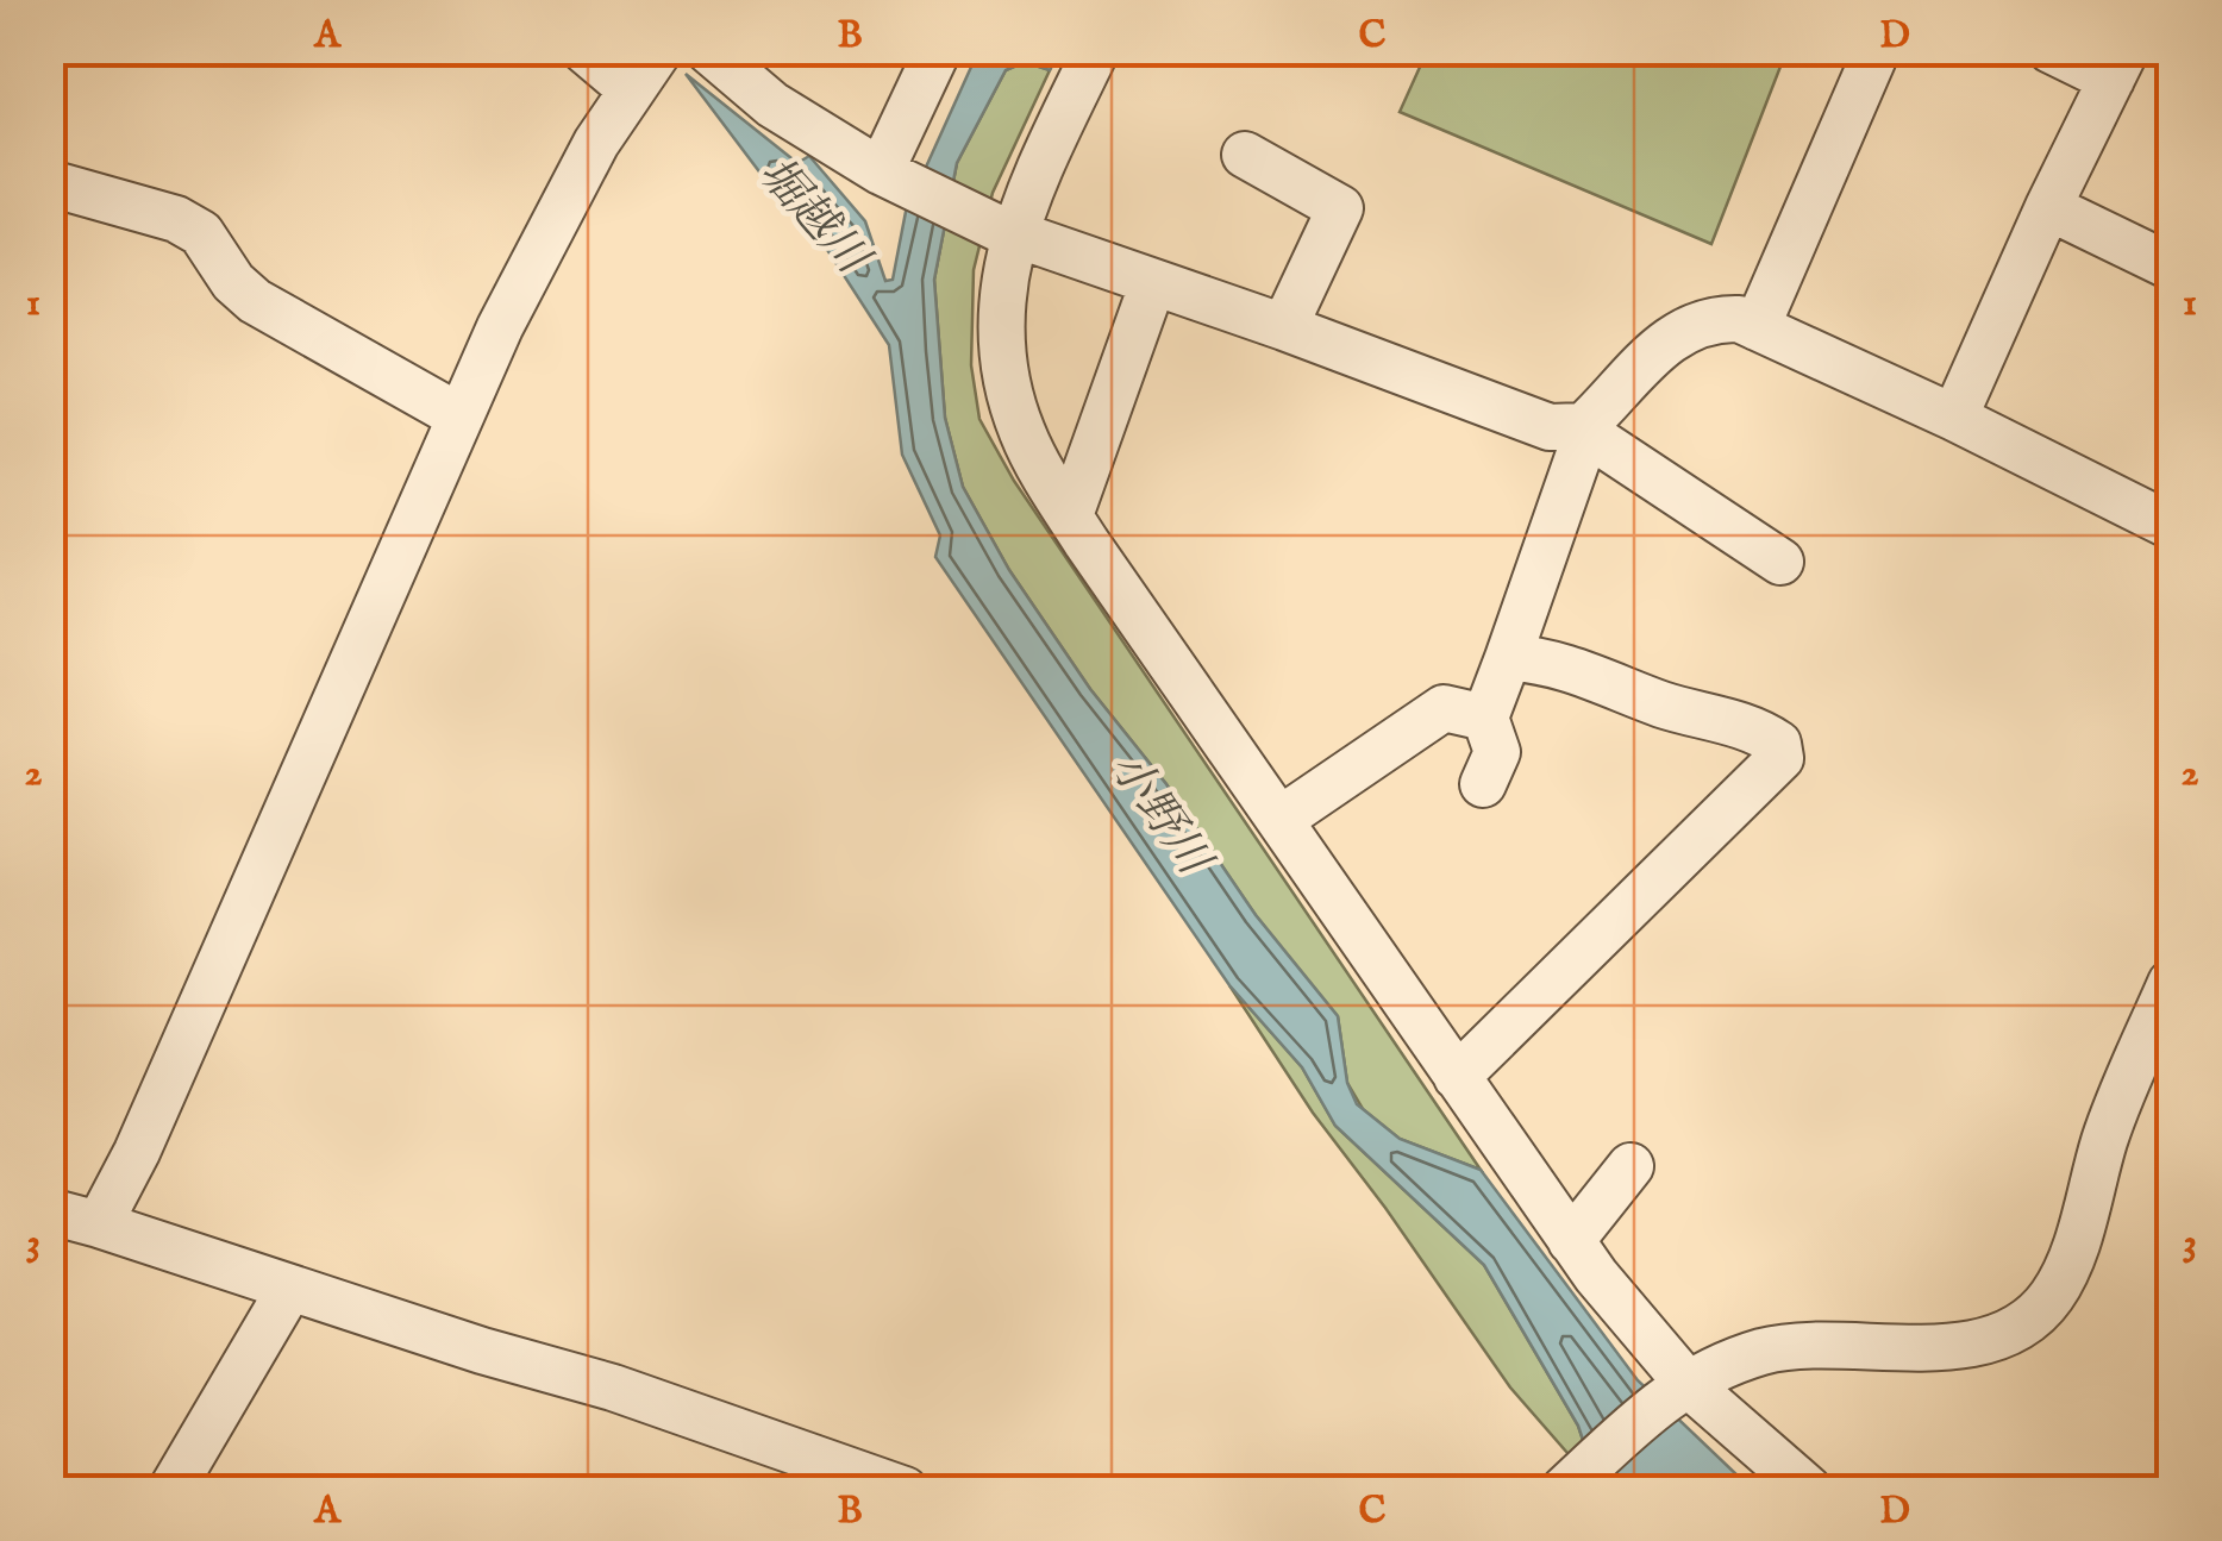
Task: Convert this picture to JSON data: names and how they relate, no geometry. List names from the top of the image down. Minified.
{"water":["堀越川","小野川"],"grid":{"columns":["A","B","C","D"],"rows":["1","2","3"]}}
